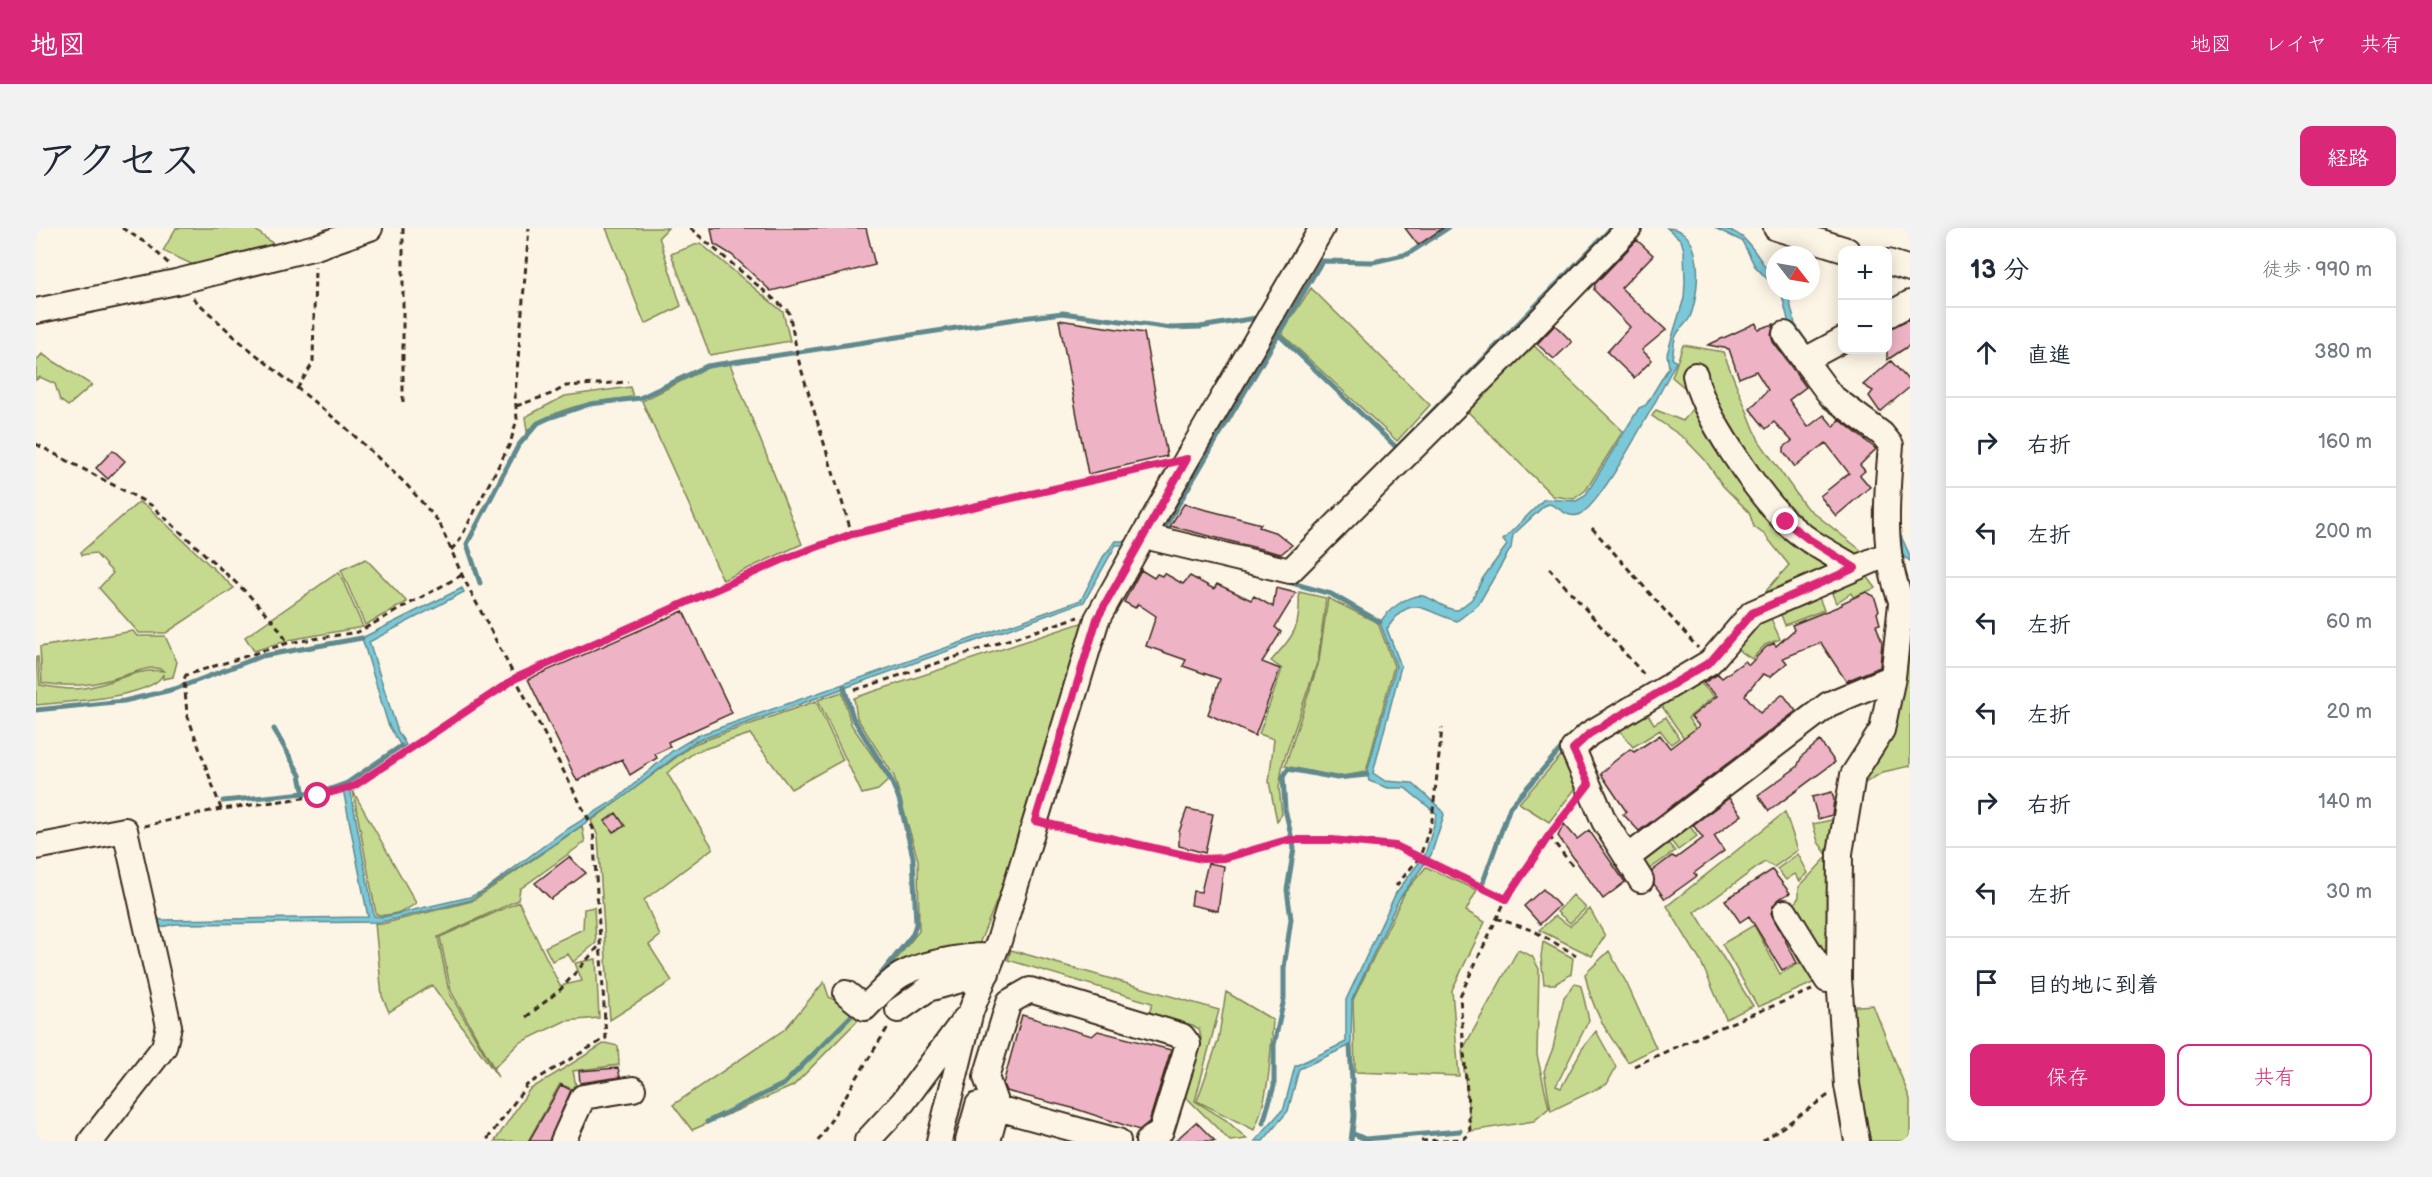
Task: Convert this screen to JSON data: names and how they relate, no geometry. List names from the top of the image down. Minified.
{"north":"bottom right","page":{"header":"地図","nav":["地図","レイヤ","共有"],"title":"アクセス","buttons":["経路",["保存","共有"]],"heading":["13 分","徒歩 · 990 m"],"map_buttons":["+","−"],"list":[["直進","380 m"],["右折","160 m"],["左折","200 m"],["左折","60 m"],["左折","20 m"],["右折","140 m"],["左折","30 m"],"目的地に到着"]}}
